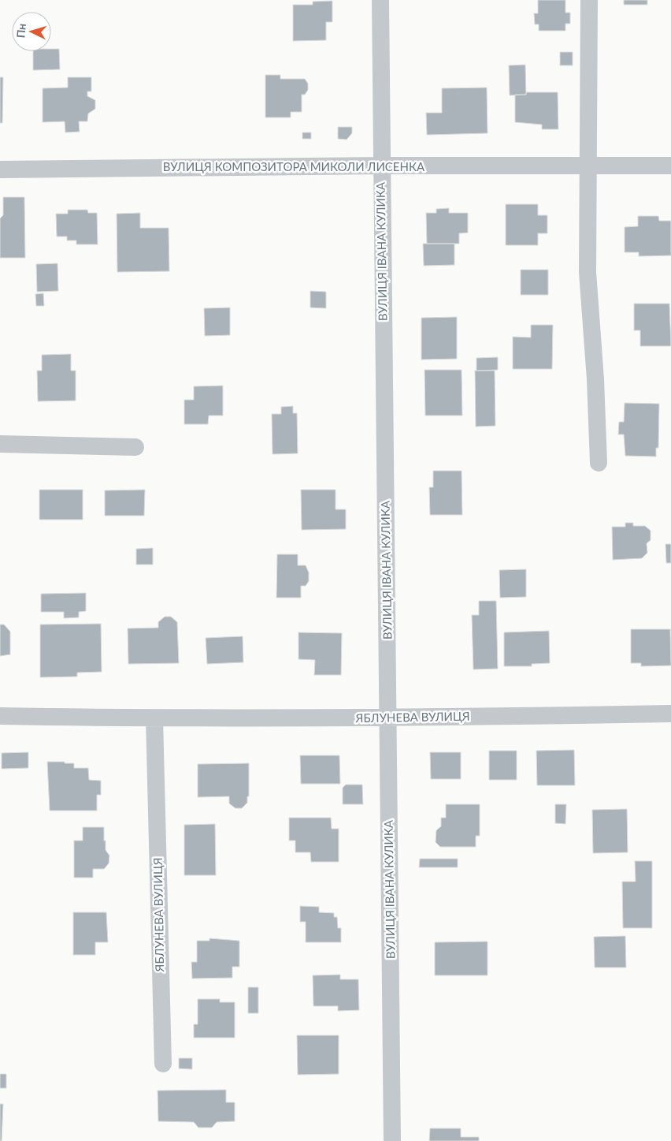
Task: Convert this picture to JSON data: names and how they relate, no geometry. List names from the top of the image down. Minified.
{"streets":{"street":["ВУЛИЦЯ КОМПОЗИТОРА МИКОЛИ ЛИСЕНКА","ВУЛИЦЯ ІВАНА КУЛИКА","ЯБЛУНЕВА ВУЛИЦЯ"]},"crossings":[["ВУЛИЦЯ КОМПОЗИТОРА МИКОЛИ ЛИСЕНКА","ВУЛИЦЯ ІВАНА КУЛИКА"],["ВУЛИЦЯ ІВАНА КУЛИКА","ЯБЛУНЕВА ВУЛИЦЯ"]],"north":"left"}
